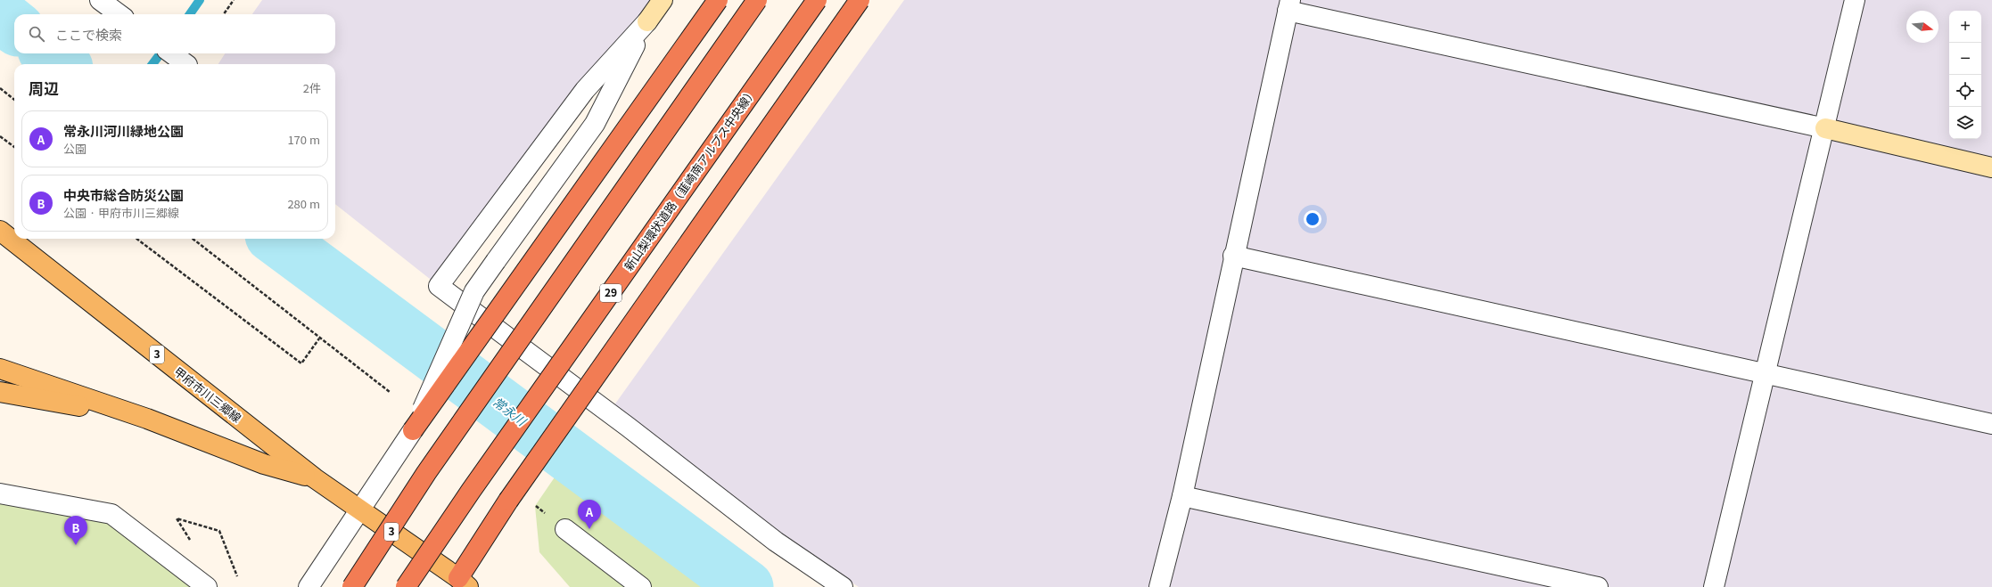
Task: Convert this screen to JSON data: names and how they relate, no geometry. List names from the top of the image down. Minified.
{"streets":{"highway":["新山梨環状道路（韮崎南アルプス中央線）","29"],"main road":["3","甲府市川三郷線"]},"water":["常永川"],"north":"right","page":{"map_buttons":["+","−"],"search":"ここで検索","heading":["周辺","2件"],"list":[{"mark":"A","name":"常永川河川緑地公園","note":"公園","value":"170 m"},{"mark":"B","name":"中央市総合防災公園","note":"公園 · 甲府市川三郷線","value":"280 m"}],"pins":["A","B"]}}
